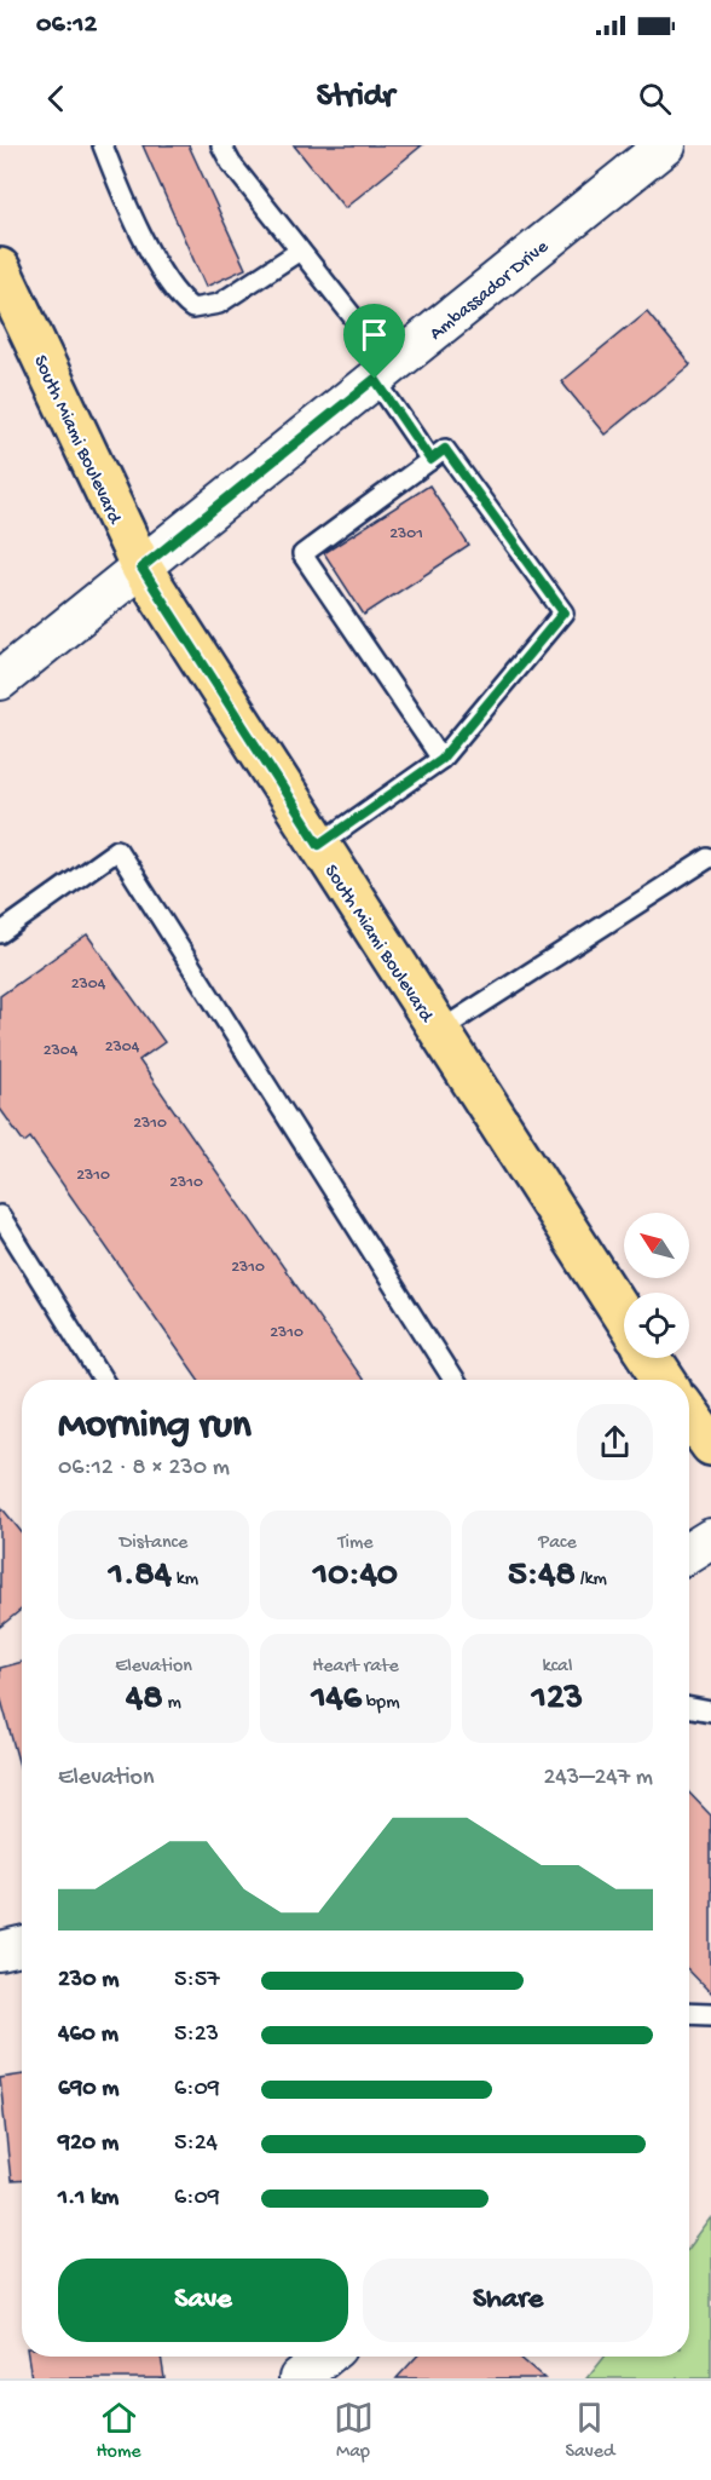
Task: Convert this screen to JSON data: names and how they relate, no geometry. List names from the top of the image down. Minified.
{"streets":{"main road":["South Miami Boulevard"],"street":["Ambassador Drive"]},"crossings":[["Ambassador Drive","South Miami Boulevard"]],"house_numbers":["2301","2304","2304","2304","2310","2310","2310","2310","2310"],"north":"top left","page":{"status":"06:12","header":"Stridr","heading":["Morning run","06:12 · 8 × 230 m"],"stats":[["Distance","1.84 km"],["Time","10:40"],["Pace","5:48 /km"],["Elevation","48 m"],["Heart rate","146 bpm"],["kcal","123"]],"chart":["Elevation","243–247 m"],"list":[{"name":"230 m","note":"5:57"},{"name":"460 m","note":"5:23"},{"name":"690 m","note":"6:09"},{"name":"920 m","note":"5:24"},{"name":"1.1 km","note":"6:09"}],"buttons":["Save","Share"],"tabs":["Home","Map","Saved"]}}
